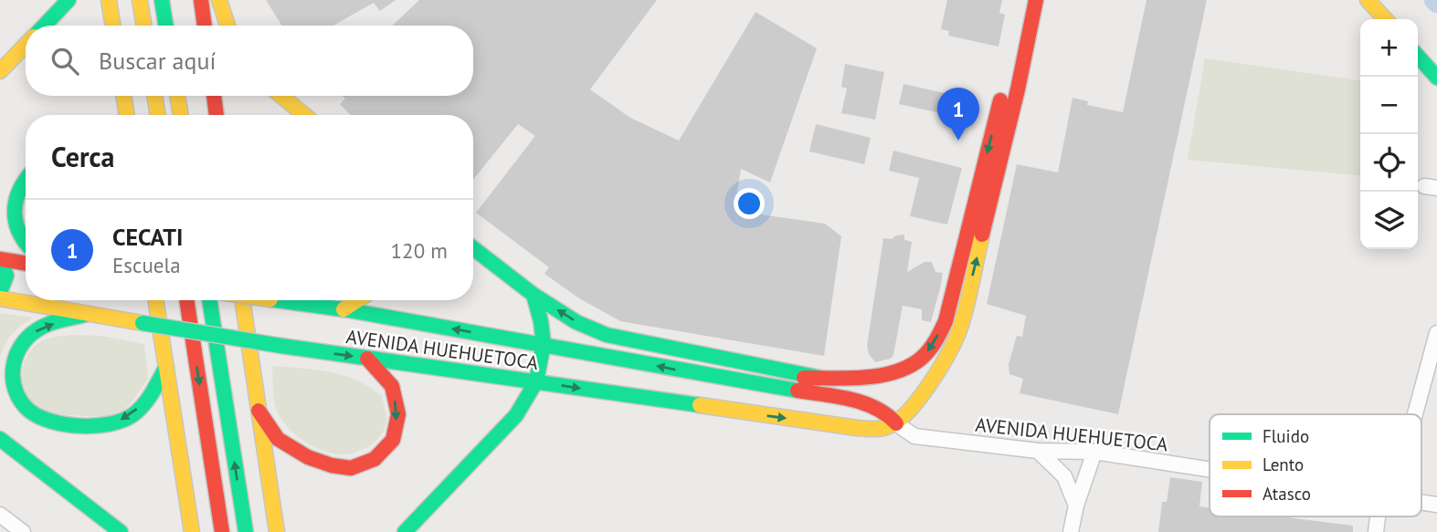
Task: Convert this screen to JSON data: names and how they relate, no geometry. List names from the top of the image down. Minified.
{"streets":{"main road":["AVENIDA HUEHUETOCA"]},"legend":["Fluido","Lento","Atasco"],"page":{"map_buttons":["+","−"],"search":"Buscar aquí","pins":"1","heading":"Cerca","list":[{"mark":"1","name":"CECATI","note":"Escuela","value":"120 m"}]}}
